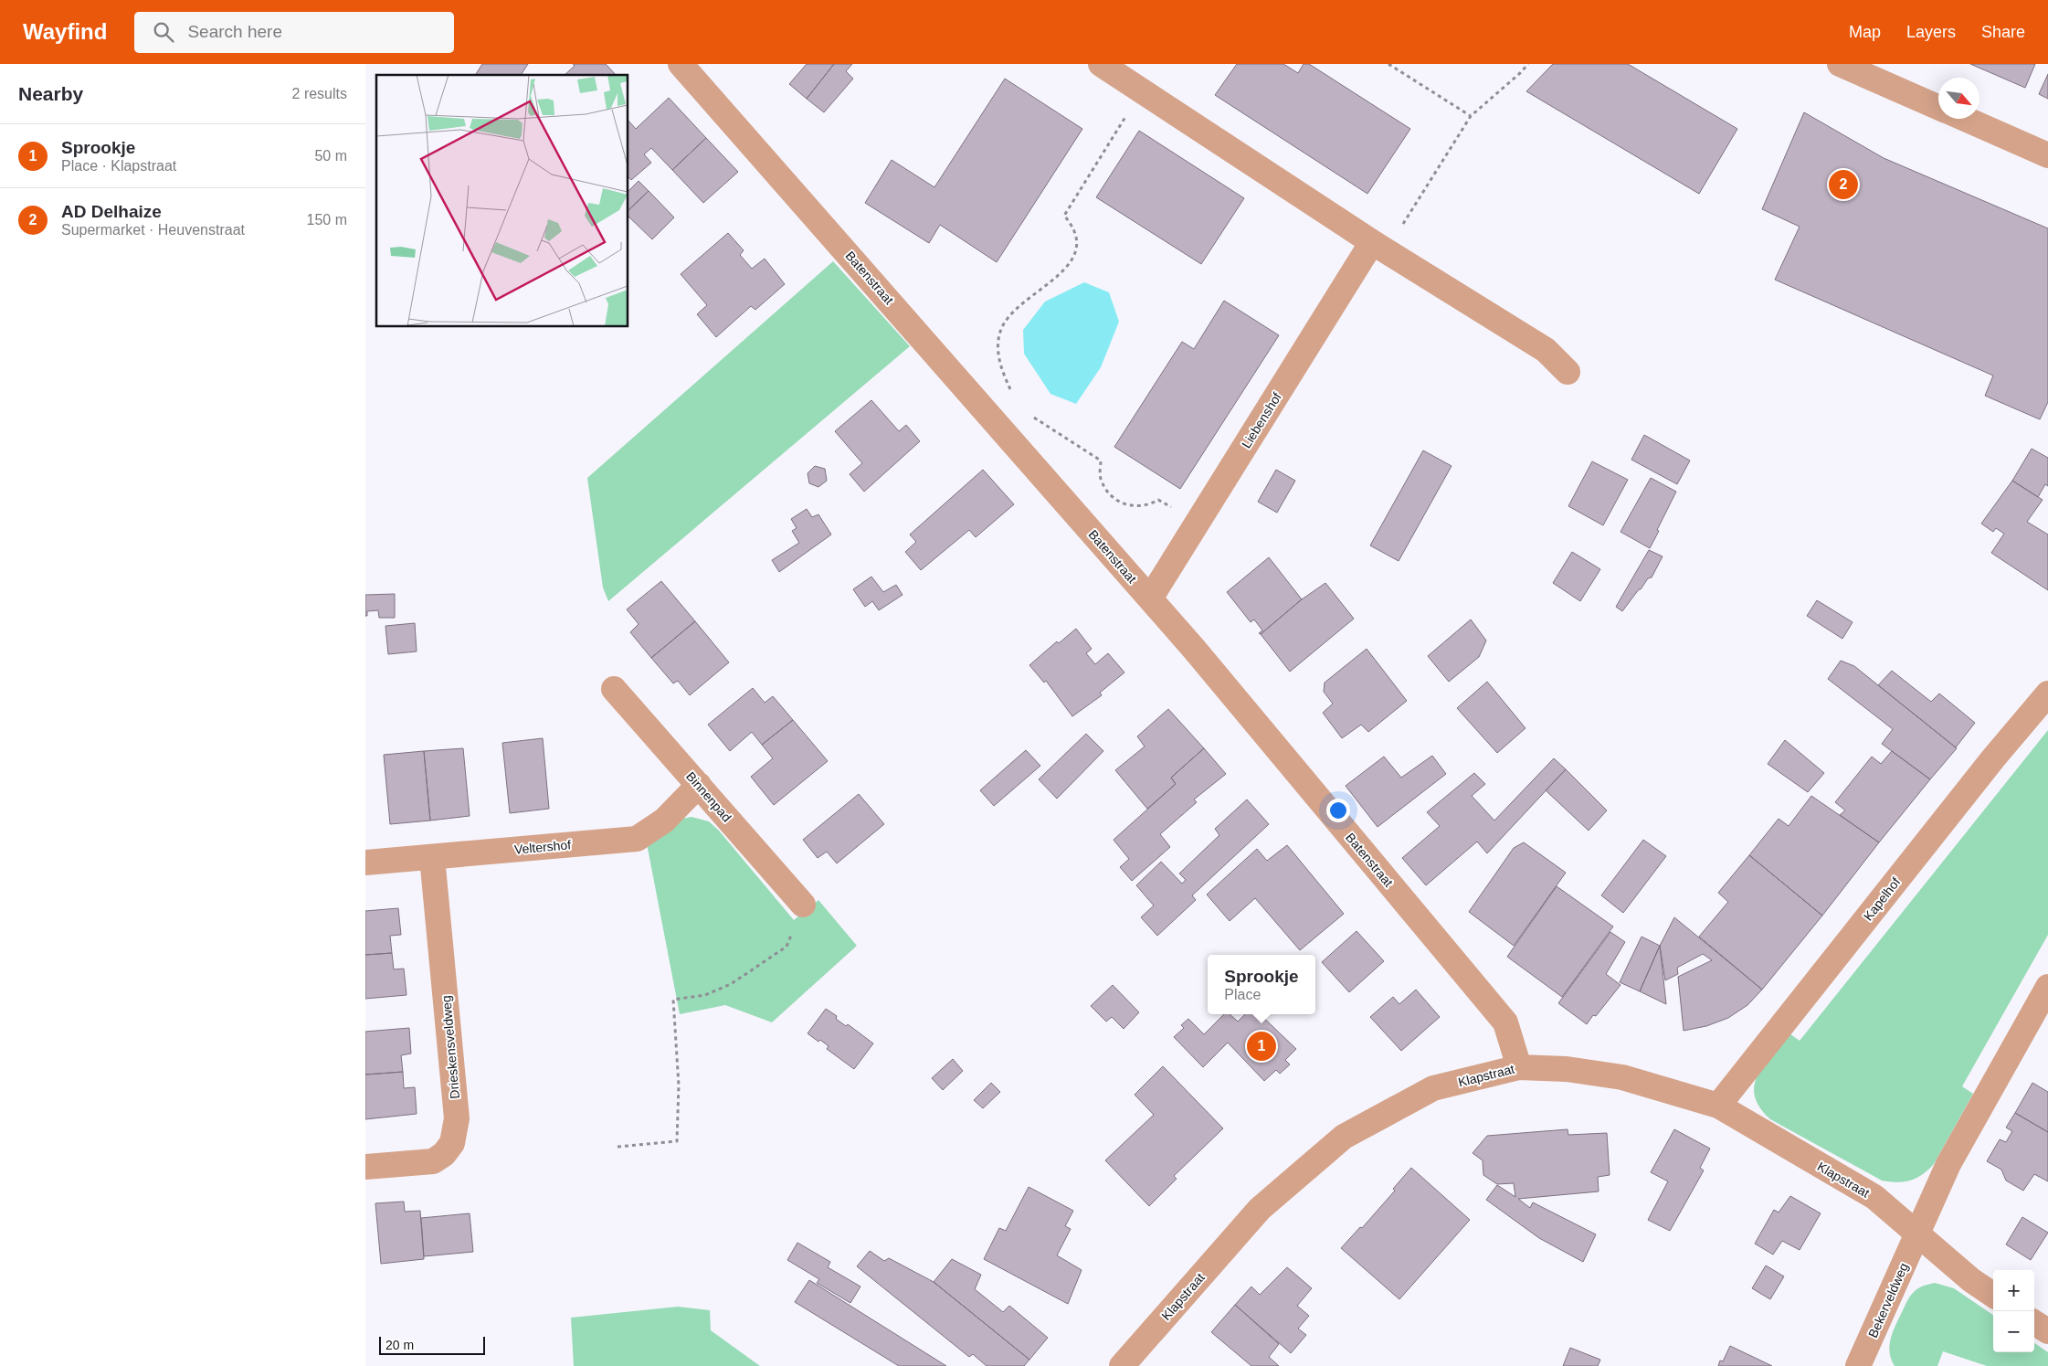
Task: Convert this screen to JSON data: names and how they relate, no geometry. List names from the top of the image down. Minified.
{"streets":{"street":["Batenstraat","Liebenshof","Binnenpad","Veltershof","Kapelhof","Drieskensveldweg","Klapstraat","Bekerveldweg"]},"crossings":[["Batenstraat","Liebenshof"],["Batenstraat","Klapstraat"],["Binnenpad","Veltershof"],["Veltershof","Drieskensveldweg"],["Kapelhof","Klapstraat"],["Klapstraat","Bekerveldweg"]],"scale_bar":"20 m","north":"bottom right","page":{"header":"Wayfind","search":"Search here","nav":["Map","Layers","Share"],"heading":["Nearby","2 results"],"list":[{"mark":"1","name":"Sprookje","note":"Place · Klapstraat","value":"50 m"},{"mark":"2","name":"AD Delhaize","note":"Supermarket · Heuvenstraat","value":"150 m"}],"pins":["2","1"],"popup":["Sprookje","Place"],"map_buttons":["+","−"],"scale":"20 m"}}
